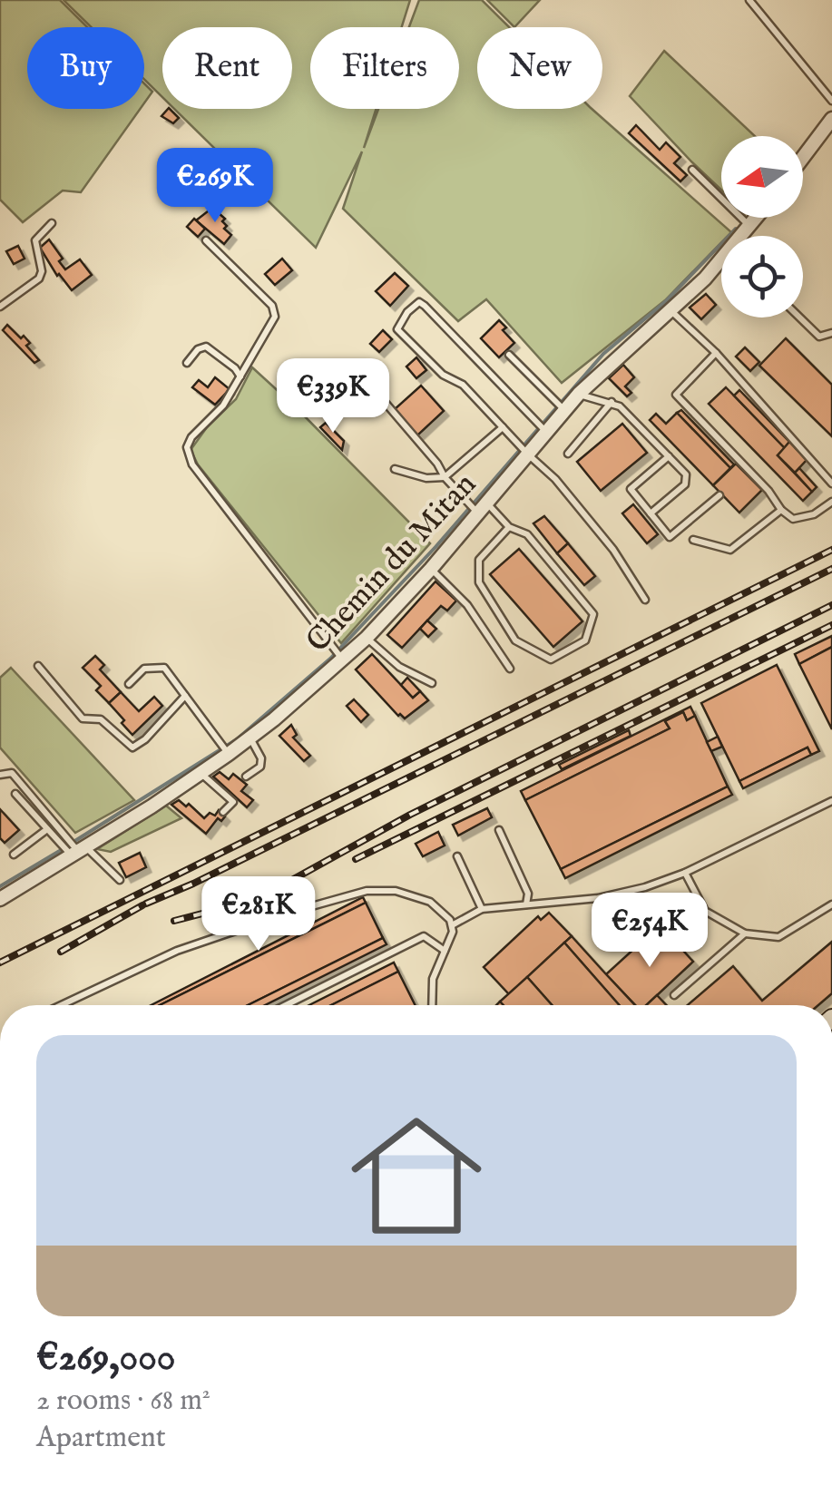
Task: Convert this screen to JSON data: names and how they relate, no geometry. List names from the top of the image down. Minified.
{"streets":{"street":["Chemin du Mitan"]},"north":"left","page":{"chip":["Buy","Rent","Filters","New"],"price":["€269K","€339K","€281K","€254K"],"list":[{"name":"€269,000","note":"2 rooms · 68 m² · Apartment"}]}}
